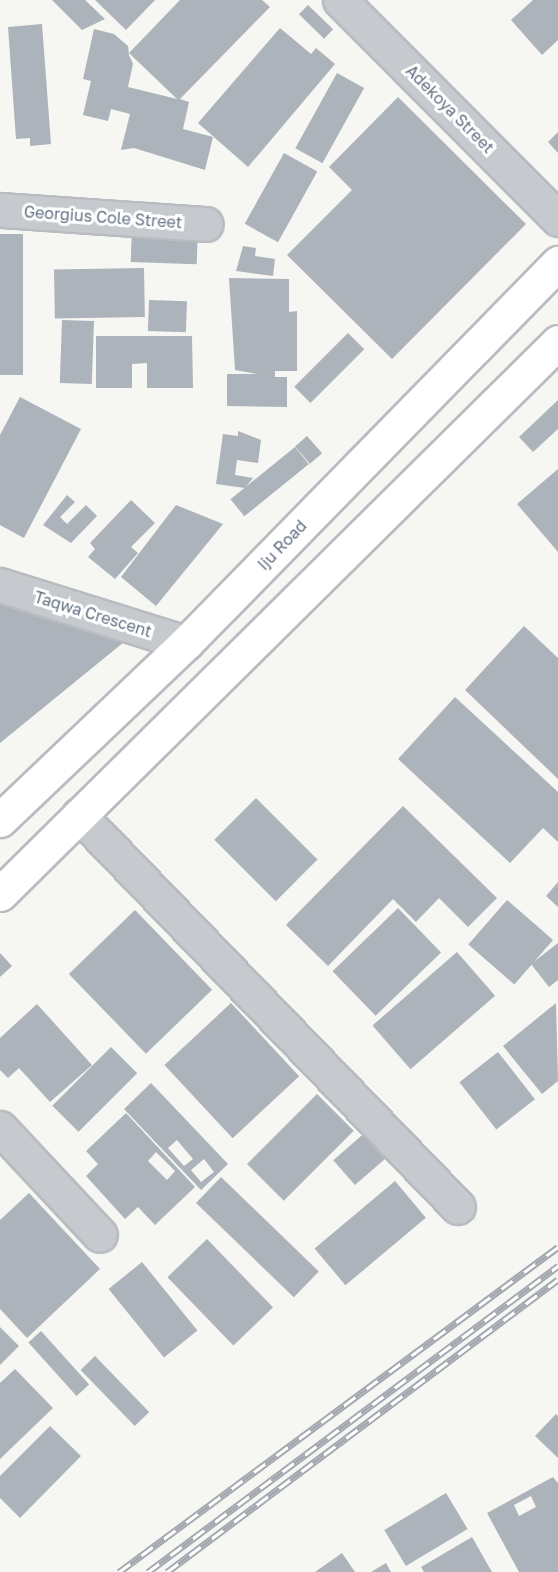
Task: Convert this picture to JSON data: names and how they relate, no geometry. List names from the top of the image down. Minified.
{"streets":{"main road":["Iju Road"],"street":["Adekoya Street","Georgius Cole Street","Taqwa Crescent"]},"crossings":[["Iju Road","Taqwa Crescent"]]}
